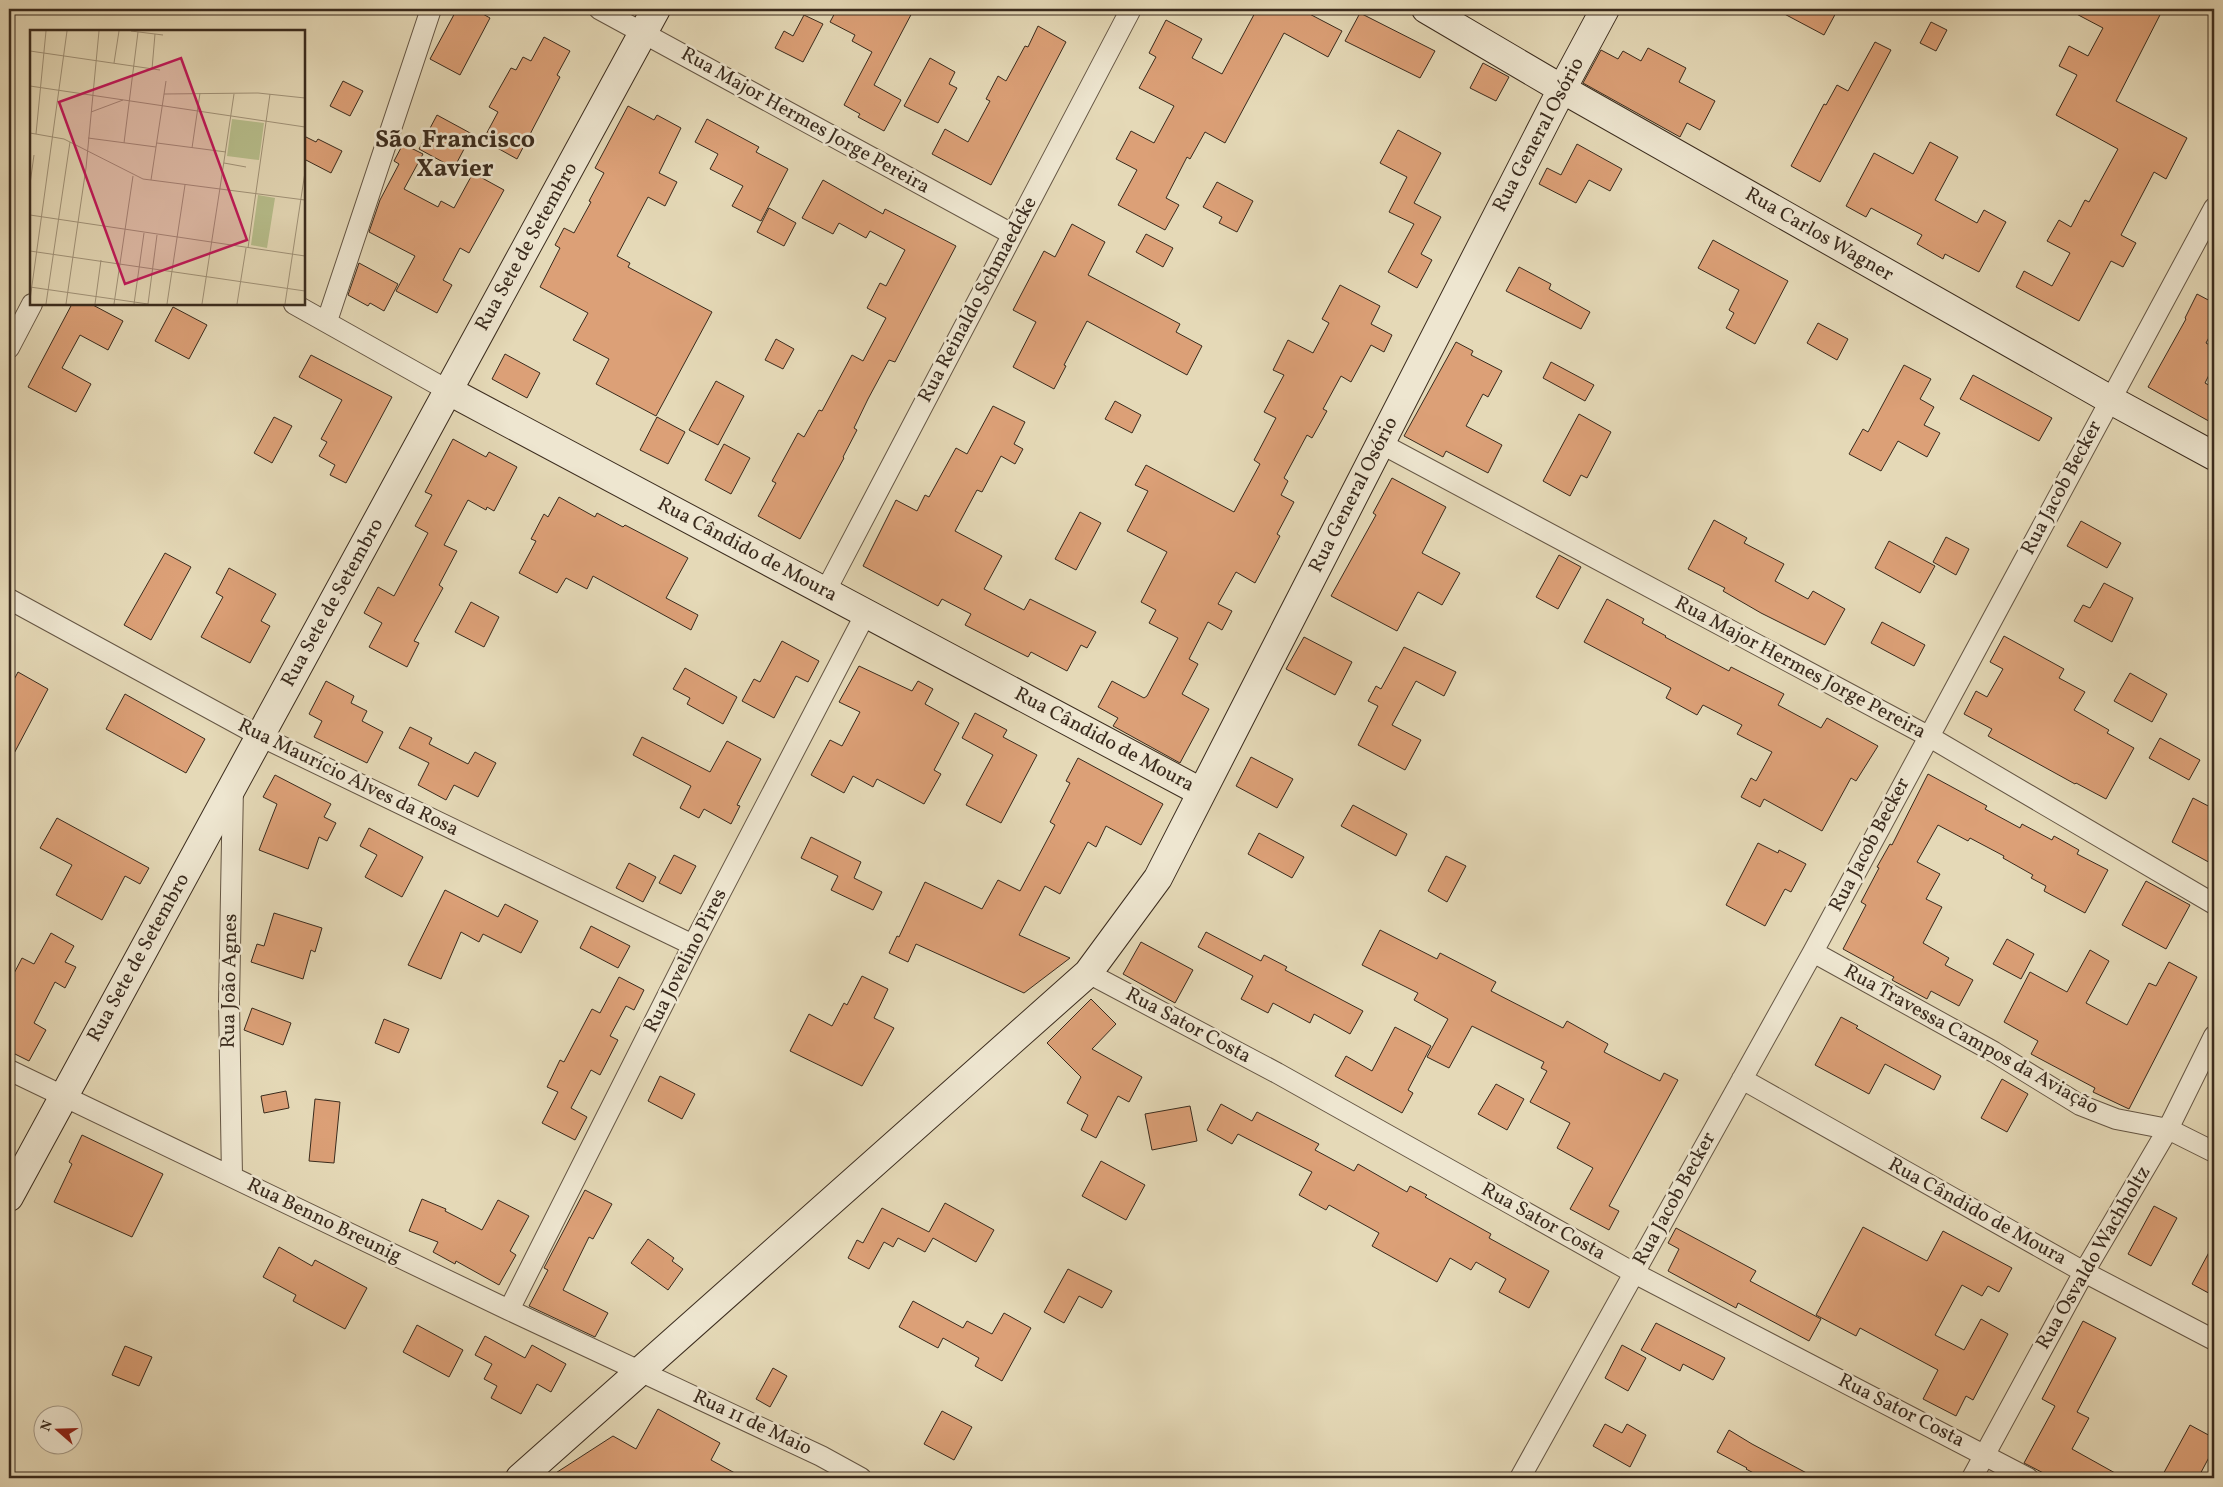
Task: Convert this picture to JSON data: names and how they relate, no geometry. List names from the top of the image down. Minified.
{"streets":{"main road":["Rua General Osório","Rua Carlos Wagner","Rua Sete de Setembro","Rua Cândido de Moura"],"street":["Rua Major Hermes Jorge Pereira","Rua Reinaldo Schmaedcke","Rua Jacob Becker","Rua Maurício Alves da Rosa","Rua Jovelino Pires","Rua João Agnes","Rua Sator Costa","Rua Travessa Campos da Aviação","Rua Benno Breunig","Rua Osvaldo Wachholtz","Rua 11 de Maio"]},"crossings":[["Rua Major Hermes Jorge Pereira","Rua General Osório"],["Rua Major Hermes Jorge Pereira","Rua Sete de Setembro"],["Rua Major Hermes Jorge Pereira","Rua Reinaldo Schmaedcke"],["Rua Major Hermes Jorge Pereira","Rua Jacob Becker"],["Rua General Osório","Rua Carlos Wagner"],["Rua General Osório","Rua Cândido de Moura"],["Rua General Osório","Rua Sator Costa"],["Rua General Osório","Rua Benno Breunig"],["Rua General Osório","Rua 11 de Maio"],["Rua Carlos Wagner","Rua Jacob Becker"],["Rua Sete de Setembro","Rua Cândido de Moura"],["Rua Sete de Setembro","Rua Maurício Alves da Rosa"],["Rua Sete de Setembro","Rua João Agnes"],["Rua Sete de Setembro","Rua Benno Breunig"],["Rua Reinaldo Schmaedcke","Rua Cândido de Moura"],["Rua Jacob Becker","Rua Cândido de Moura"],["Rua Jacob Becker","Rua Sator Costa"],["Rua Jacob Becker","Rua Travessa Campos da Aviação"],["Rua Cândido de Moura","Rua Jovelino Pires"],["Rua Cândido de Moura","Rua Osvaldo Wachholtz"],["Rua Maurício Alves da Rosa","Rua Jovelino Pires"],["Rua Jovelino Pires","Rua Benno Breunig"],["Rua João Agnes","Rua Benno Breunig"],["Rua Sator Costa","Rua Osvaldo Wachholtz"],["Rua Travessa Campos da Aviação","Rua Osvaldo Wachholtz"],["Rua Benno Breunig","Rua 11 de Maio"]],"districts":["São Francisco Xavier"],"north":"left"}
